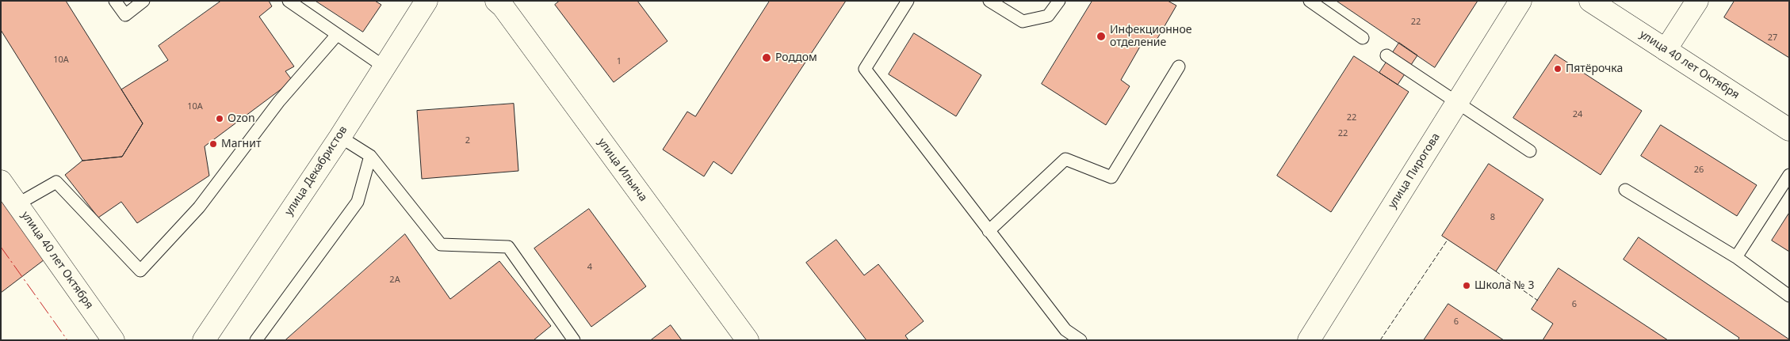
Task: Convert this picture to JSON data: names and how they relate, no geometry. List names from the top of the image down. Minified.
{"streets":{"street":["улица 40 лет Октября","улица Ильича","улица Декабристов","улица Пирогова"]},"places":["Инфекционное отделение","Роддом","Пятёрочка","Ozon","Магнит","Школа № 3"],"house_numbers":["22","27","10А","1","10А","24","22","22","2","26","8","4","2А","6","6"]}
